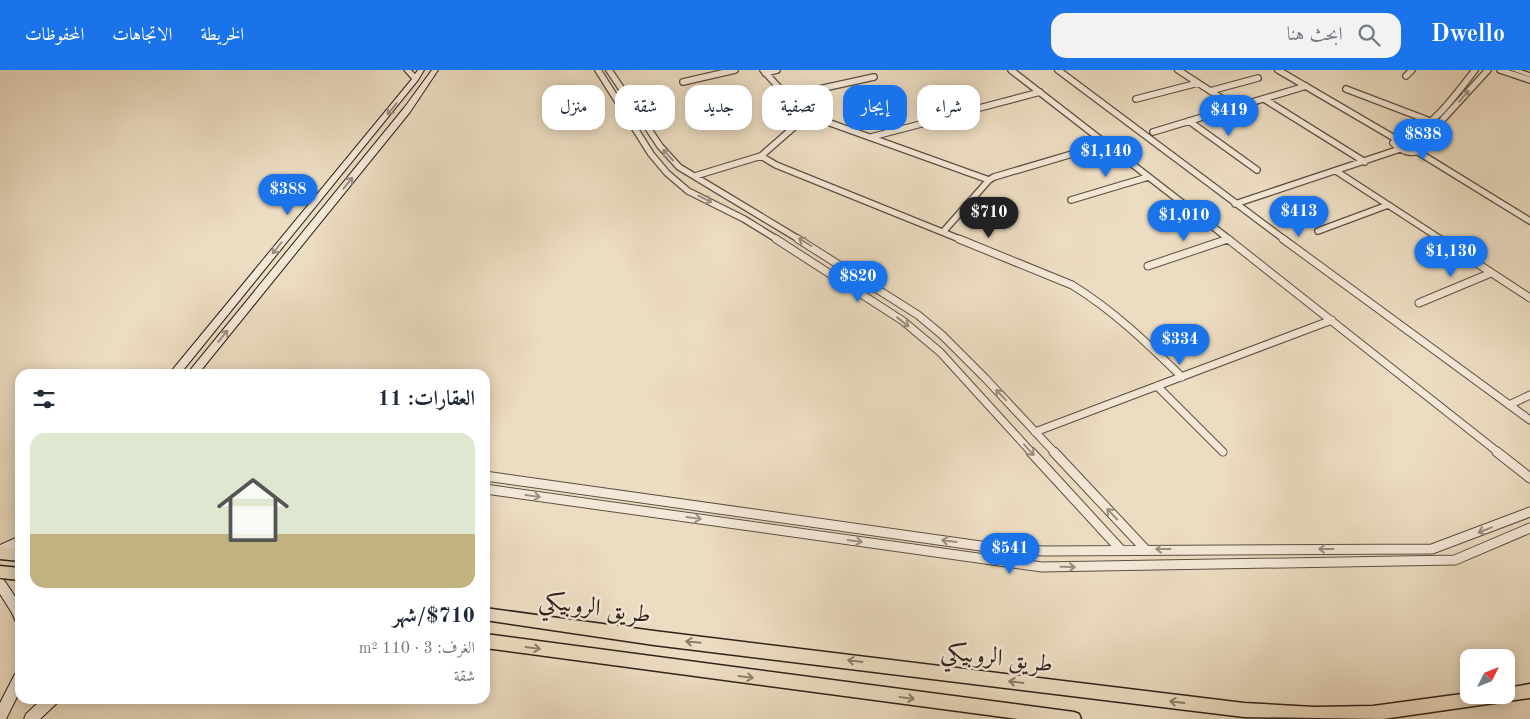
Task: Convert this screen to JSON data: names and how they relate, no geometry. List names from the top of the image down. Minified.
{"streets":{"main road":["طريق الروبيكي"]},"north":"top right","page":{"header":"Dwello","search":"ابحث هنا","nav":["الخريطة","الاتجاهات","المحفوظات"],"chip":["شراء","إيجار","تصفية","جديد","شقة","منزل"],"price":["$419","$838","$1,140","$388","$413","$710","$1,010","$1,130","$820","$334","$541"],"heading":"العقارات: 11","list":[{"name":"$710/شهر","note":"الغرف: 3 · 110 m² · شقة"}]}}
